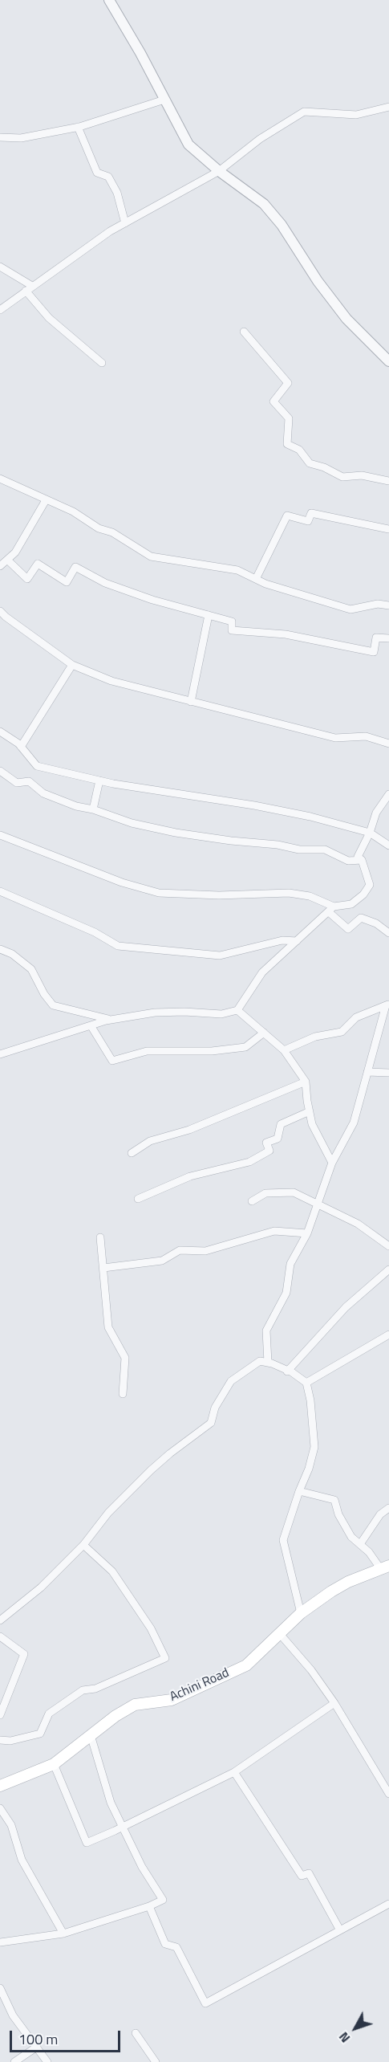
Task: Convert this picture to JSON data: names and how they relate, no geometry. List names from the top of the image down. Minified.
{"streets":{"main road":["Achini Road"]},"scale_bar":"100 m","north":"bottom left"}
